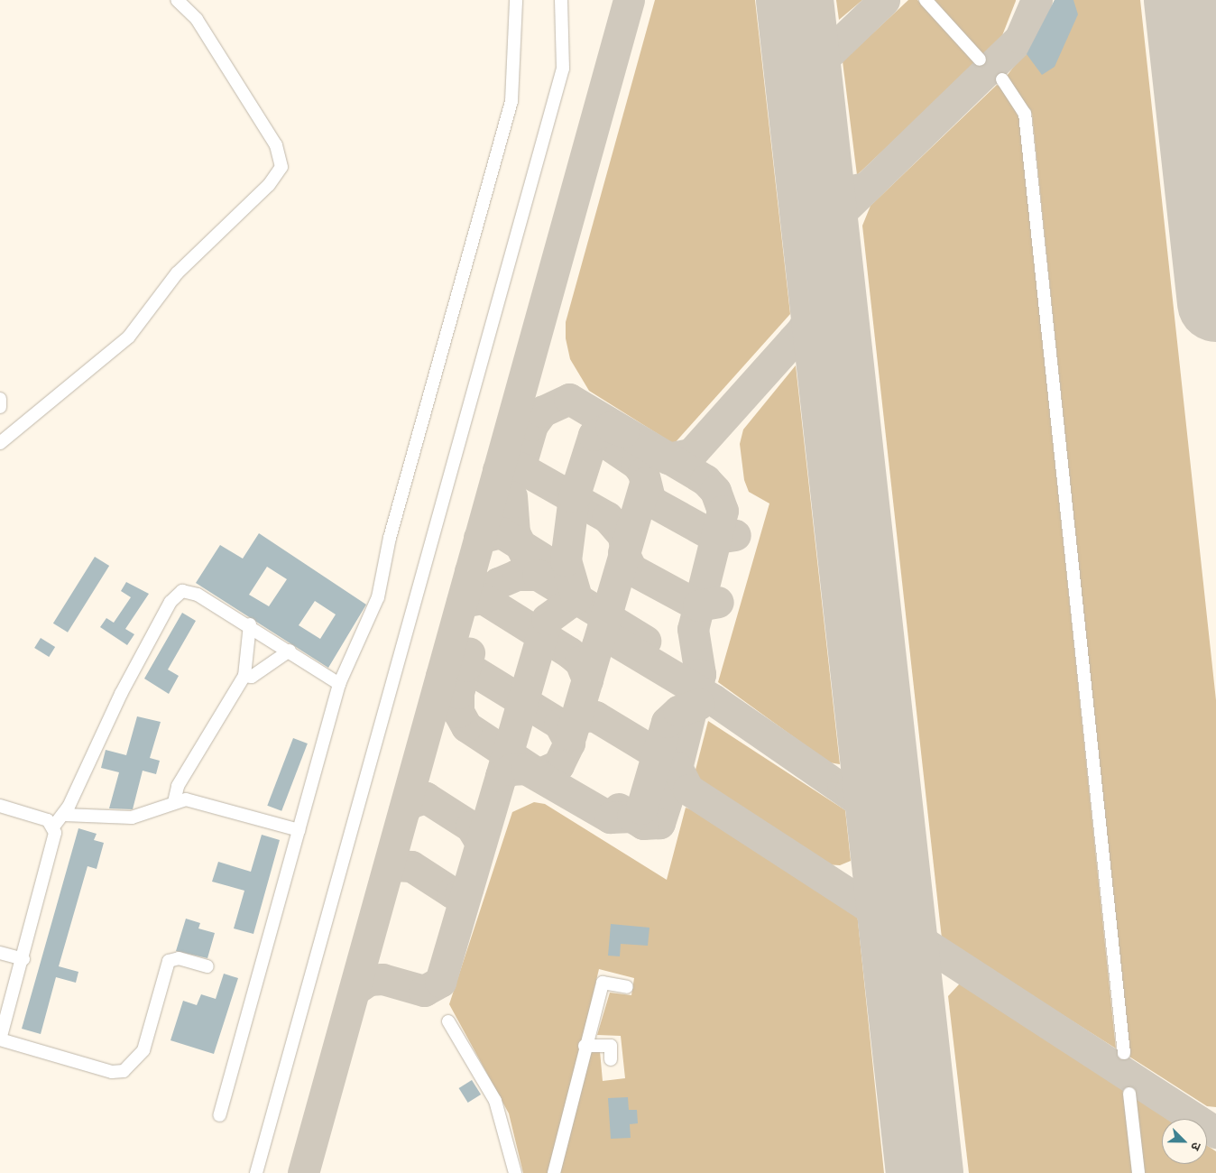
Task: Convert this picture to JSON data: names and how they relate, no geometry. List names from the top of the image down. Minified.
{"north":"bottom right"}
